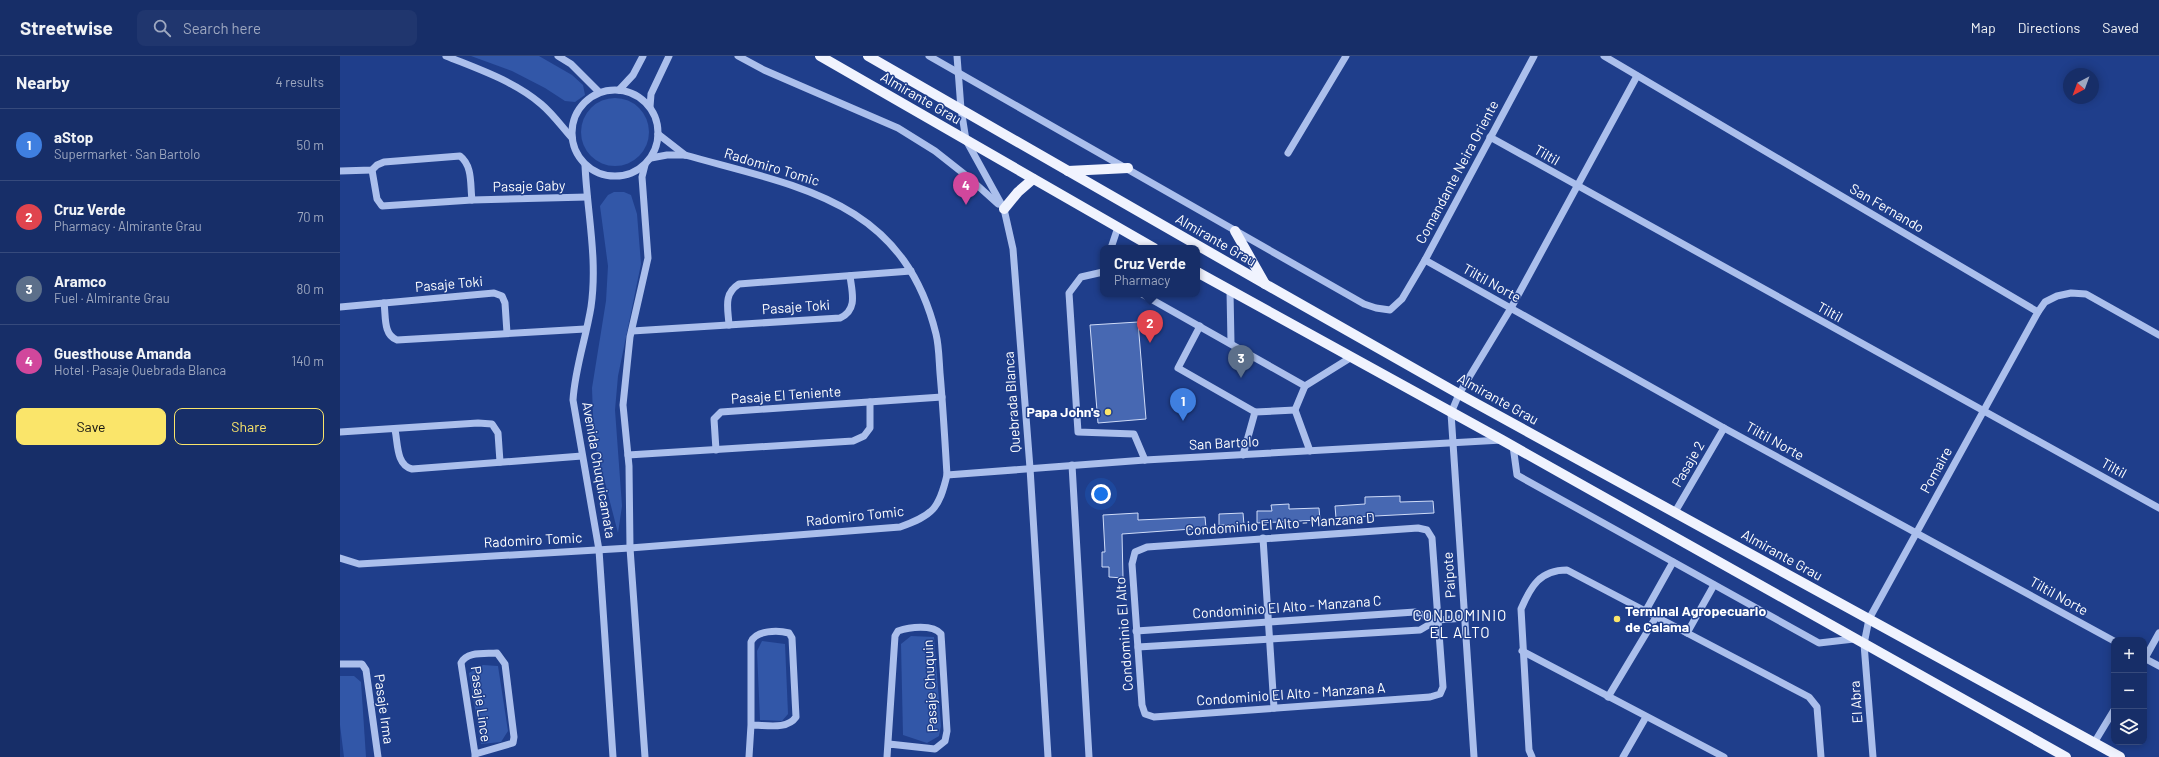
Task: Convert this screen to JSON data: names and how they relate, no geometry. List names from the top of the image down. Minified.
{"streets":{"main road":["Almirante Grau"],"street":["Tiltil","Radomiro Tomic","Comandante Neira Oriente","Pasaje Gaby","San Fernando","Tiltil Norte","Pasaje Toki","Pasaje El Teniente","Quebrada Blanca","San Bartolo","Pasaje 2","Avenida Chuquicamata","Pomaire","Condominio El Alto - Manzana D","Paipote","Condominio El Alto - Manzana C","Condominio El Alto","Pasaje Chuquin","Condominio El Alto - Manzana A","El Abra","Pasaje Lince","Pasaje Irma"]},"crossings":[["Almirante Grau","Comandante Neira Oriente"],["Almirante Grau","Quebrada Blanca"],["Almirante Grau","Pasaje 2"],["Almirante Grau","Pomaire"],["Almirante Grau","Paipote"],["Tiltil","Comandante Neira Oriente"],["Tiltil","Pomaire"],["Tiltil","Paipote"],["Radomiro Tomic","Pasaje Toki"],["Radomiro Tomic","Pasaje El Teniente"],["Radomiro Tomic","San Bartolo"],["Radomiro Tomic","Avenida Chuquicamata"],["Comandante Neira Oriente","Tiltil Norte"],["Pasaje Gaby","Avenida Chuquicamata"],["San Fernando","Pomaire"],["San Fernando","Paipote"],["Tiltil Norte","Pasaje 2"],["Tiltil Norte","Pomaire"],["Tiltil Norte","Paipote"],["Pasaje Toki","Avenida Chuquicamata"],["Quebrada Blanca","San Bartolo"],["San Bartolo","Paipote"],["Pomaire","El Abra"],["Condominio El Alto - Manzana D","Condominio El Alto - Manzana C"],["Condominio El Alto - Manzana D","Condominio El Alto"],["Condominio El Alto - Manzana D","Condominio El Alto - Manzana A"],["Condominio El Alto - Manzana C","Condominio El Alto"],["Condominio El Alto - Manzana C","Condominio El Alto - Manzana A"],["Condominio El Alto","Condominio El Alto - Manzana A"]],"districts":["CONDOMINIO EL ALTO"],"places":["Papa John's","Terminal Agropecuario de Calama"],"north":"bottom left","page":{"header":"Streetwise","search":"Search here","nav":["Map","Directions","Saved"],"heading":["Nearby","4 results"],"list":[{"mark":"1","name":"aStop","note":"Supermarket · San Bartolo","value":"50 m"},{"mark":"2","name":"Cruz Verde","note":"Pharmacy · Almirante Grau","value":"70 m"},{"mark":"3","name":"Aramco","note":"Fuel · Almirante Grau","value":"80 m"},{"mark":"4","name":"Guesthouse Amanda","note":"Hotel · Pasaje Quebrada Blanca","value":"140 m"}],"pins":["4","2","3","1"],"popup":["Cruz Verde","Pharmacy"],"buttons":["Save","Share"],"map_buttons":["+","−"]}}
